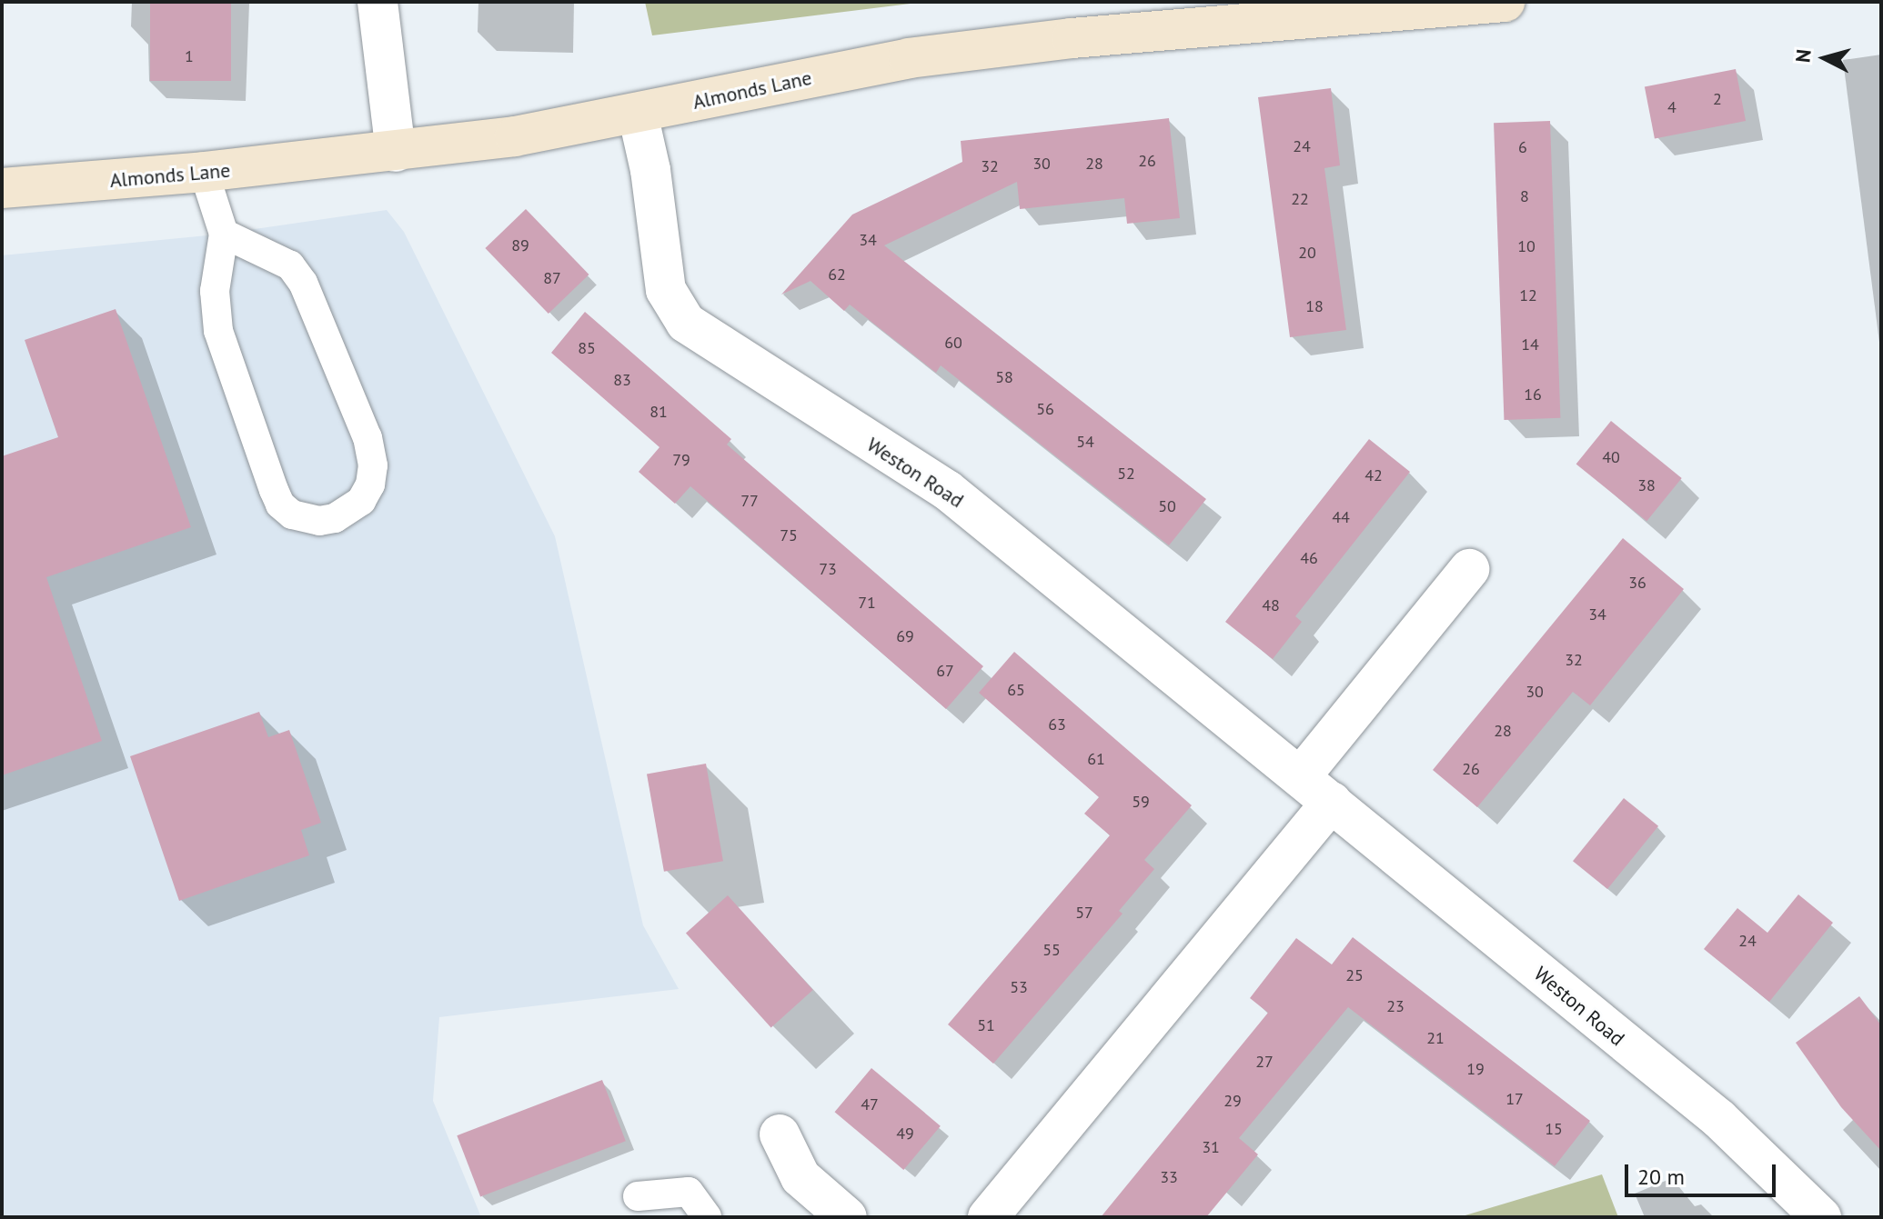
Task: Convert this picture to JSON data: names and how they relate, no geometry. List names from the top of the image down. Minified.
{"streets":{"street":["Almonds Lane","Weston Road"]},"crossings":[["Almonds Lane","Weston Road"]],"house_numbers":["1","2","4","24","6","26","30","28","32","8","22","34","89","10","20","62","87","12","18","60","14","85","58","83","16","56","81","54","40","79","52","42","38","77","50","44","75","46","73","36","71","48","34","69","32","67","65","30","63","28","61","26","59","57","24","55","25","53","23","51","21","27","19","17","29","47","15","49","31","33"],"scale_bar":"20 m","north":"left"}
